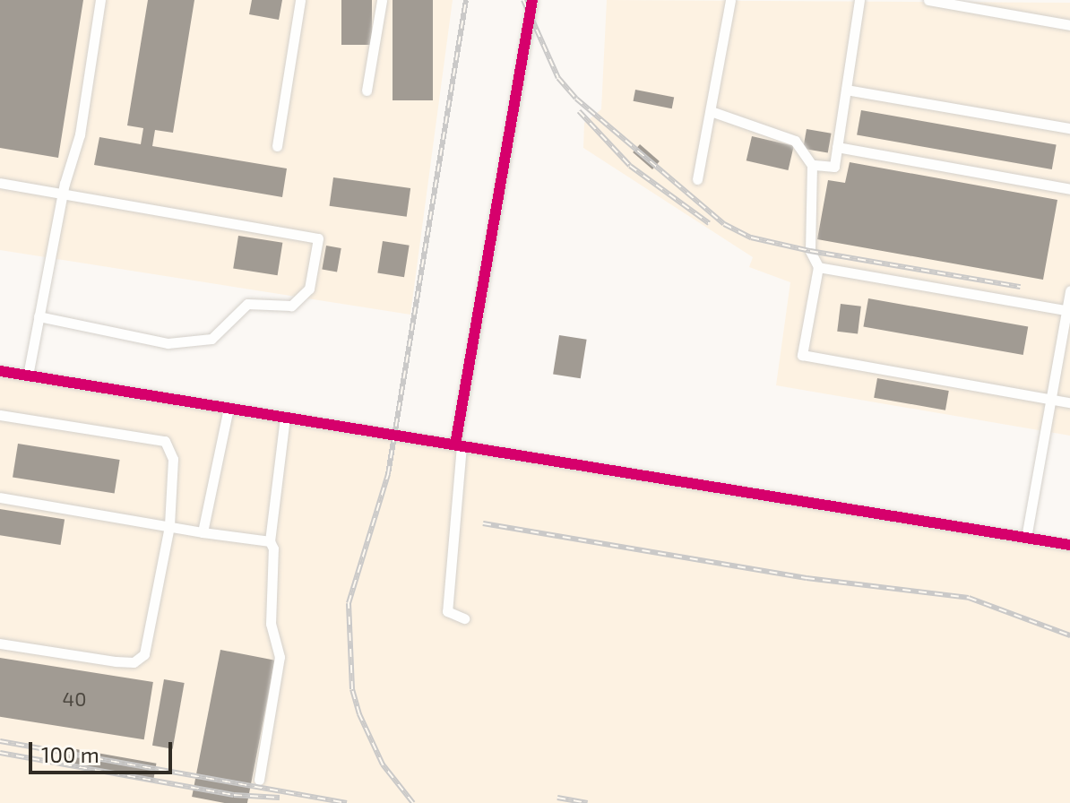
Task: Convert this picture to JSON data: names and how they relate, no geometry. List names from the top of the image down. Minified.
{"house_numbers":["40"],"scale_bar":"100 m"}
